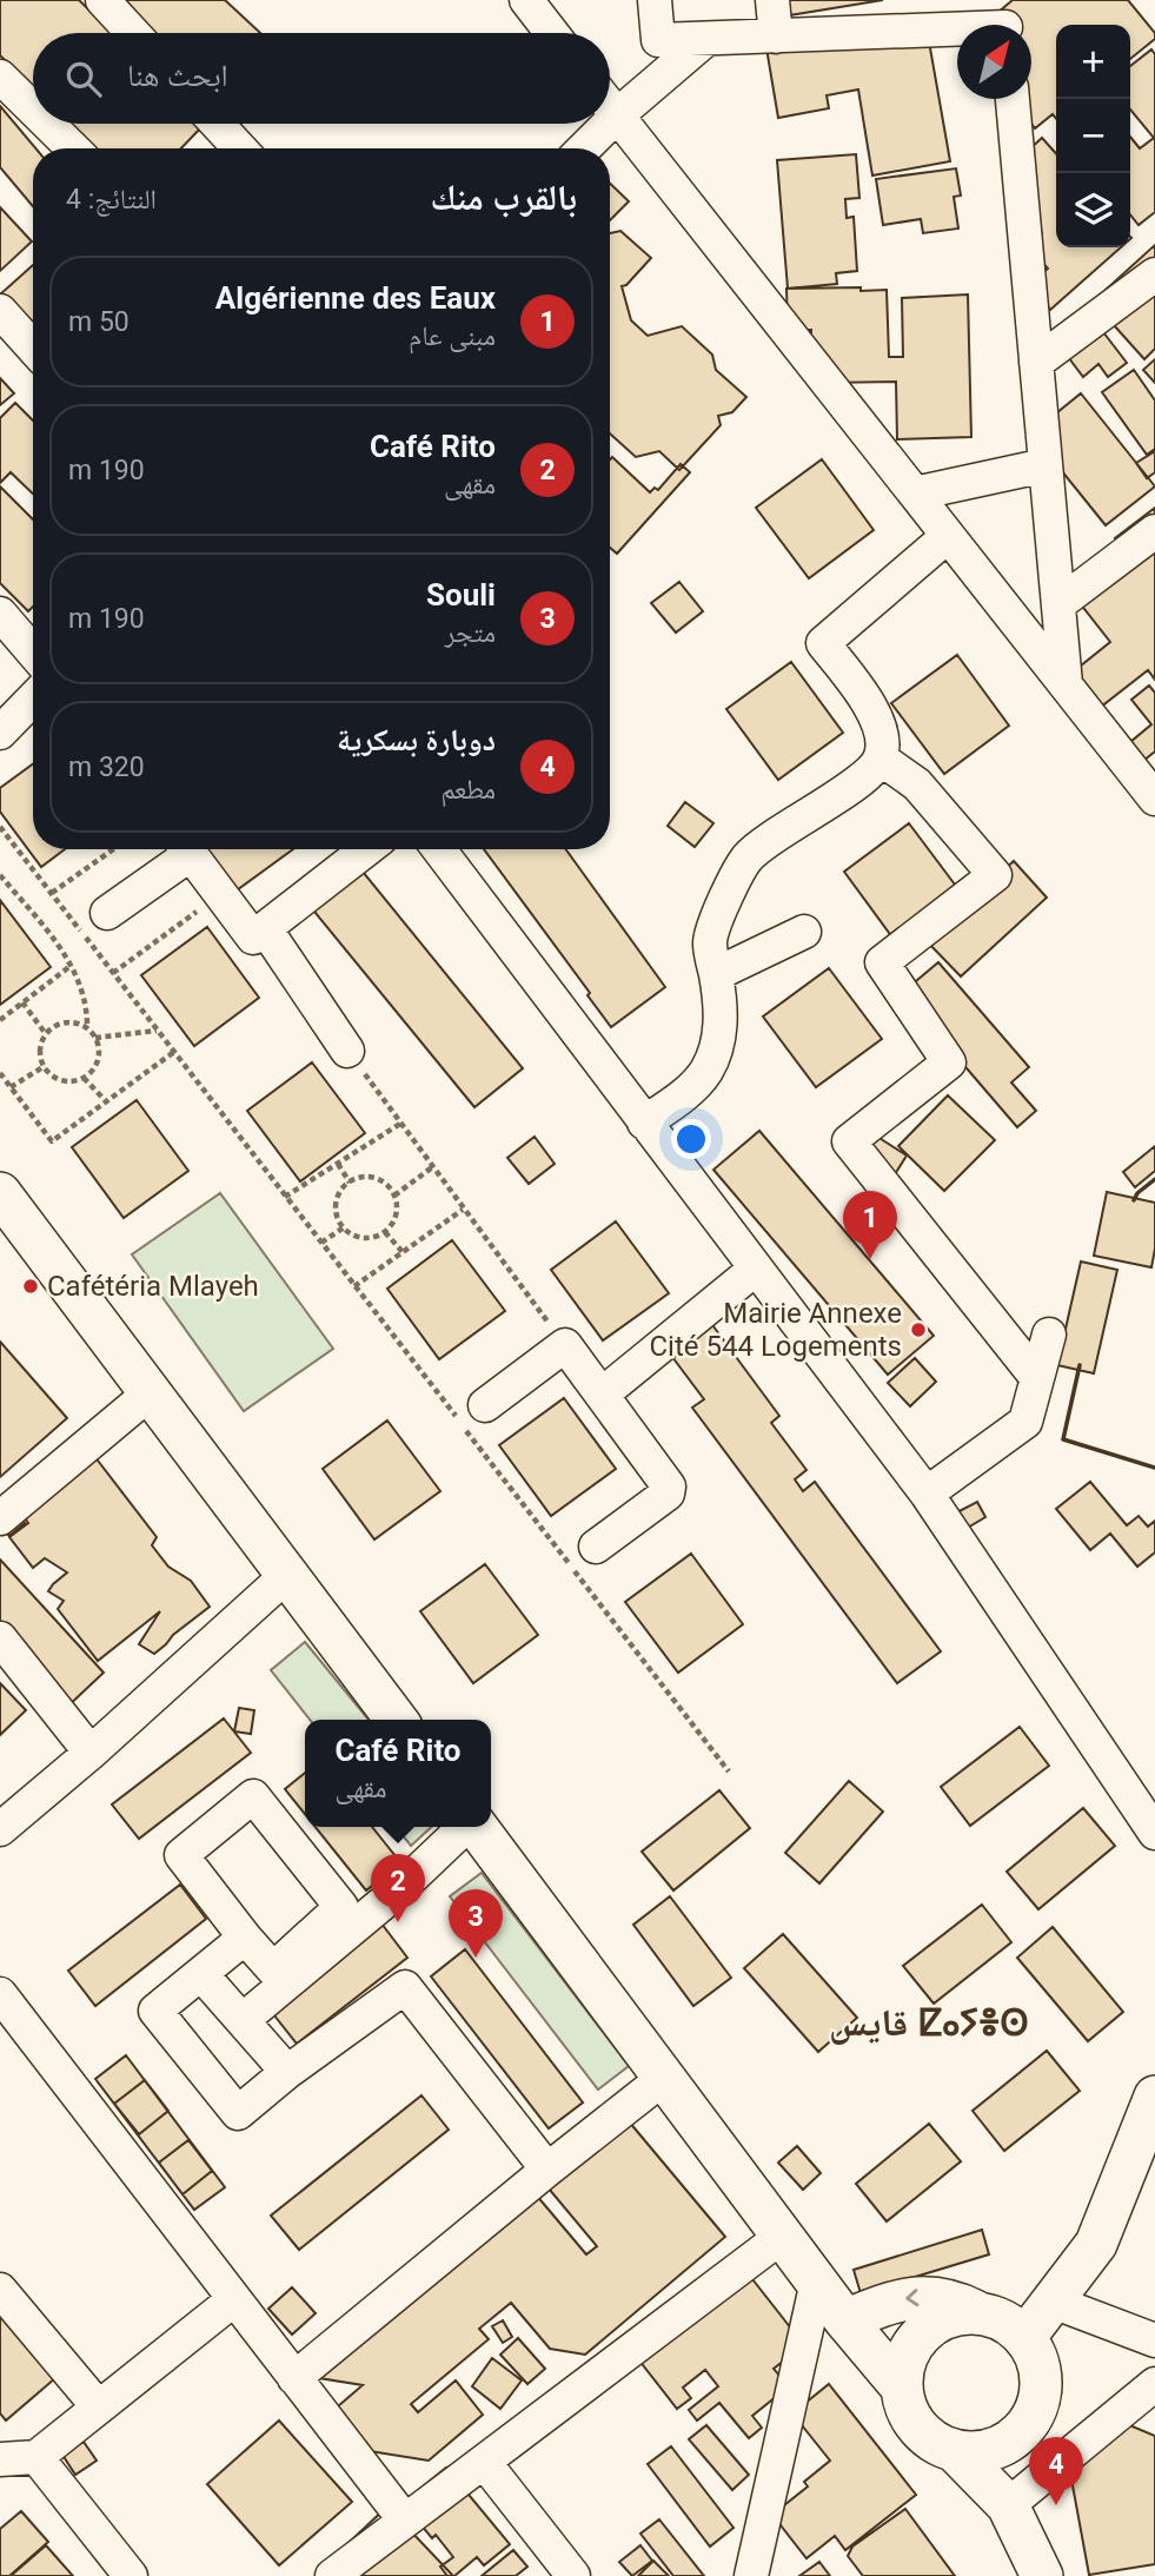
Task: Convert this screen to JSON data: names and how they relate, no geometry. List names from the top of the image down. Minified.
{"districts":["قايس ⵇⴰⵢⴻⵙ"],"places":["Cafétéria Mlayeh","Mairie Annexe Cité 544 Logements"],"north":"top right","page":{"map_buttons":["+","−"],"search":"ابحث هنا","heading":["بالقرب منك","النتائج: 4"],"list":[{"mark":"1","name":"Algérienne des Eaux","note":"مبنى عام","value":"50 m"},{"mark":"2","name":"Café Rito","note":"مقهى","value":"190 m"},{"mark":"3","name":"Souli","note":"متجر","value":"190 m"},{"mark":"4","name":"دوبارة بسكرية","note":"مطعم","value":"320 m"}],"pins":["1","2","3","4"],"popup":["Café Rito","مقهى"]}}
